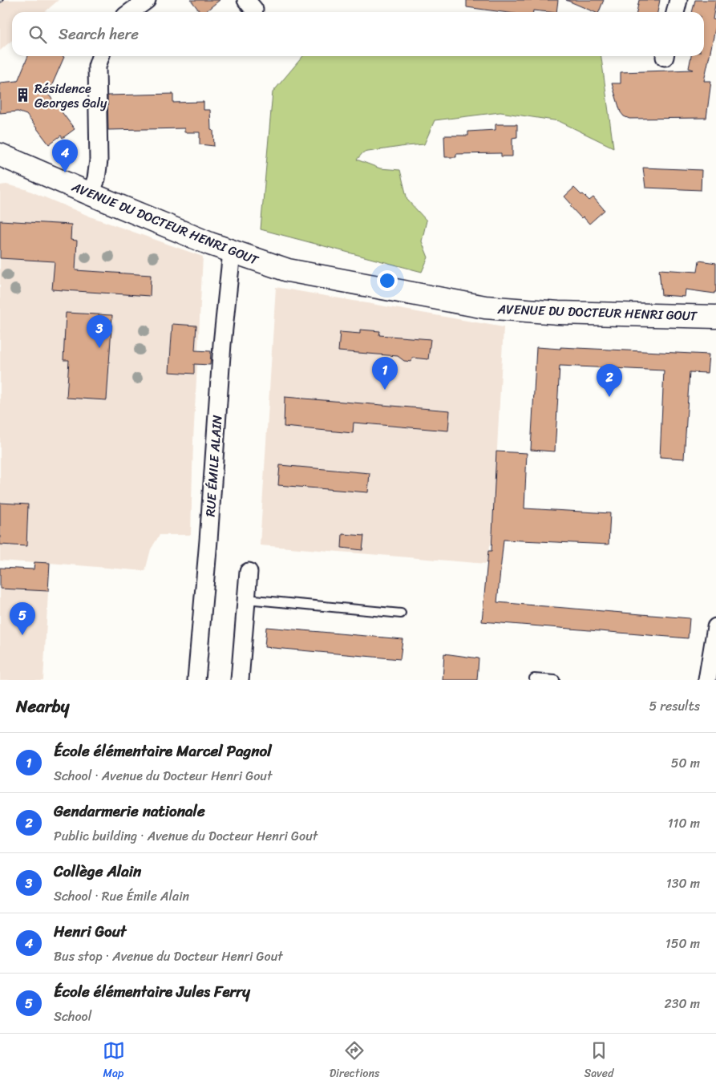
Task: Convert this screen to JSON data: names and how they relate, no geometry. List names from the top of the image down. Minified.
{"streets":{"main road":["AVENUE DU DOCTEUR HENRI GOUT"],"street":["RUE ÉMILE ALAIN"]},"crossings":[["AVENUE DU DOCTEUR HENRI GOUT","RUE ÉMILE ALAIN"]],"places":{"building":["Résidence Georges Galy"]},"page":{"search":"Search here","pins":["4","3","1","2","5"],"heading":["Nearby","5 results"],"list":[{"mark":"1","name":"École élémentaire Marcel Pagnol","note":"School · Avenue du Docteur Henri Gout","value":"50 m"},{"mark":"2","name":"Gendarmerie nationale","note":"Public building · Avenue du Docteur Henri Gout","value":"110 m"},{"mark":"3","name":"Collège Alain","note":"School · Rue Émile Alain","value":"130 m"},{"mark":"4","name":"Henri Gout","note":"Bus stop · Avenue du Docteur Henri Gout","value":"150 m"},{"mark":"5","name":"École élémentaire Jules Ferry","note":"School","value":"230 m"}],"nav":["Map","Directions","Saved"]}}
